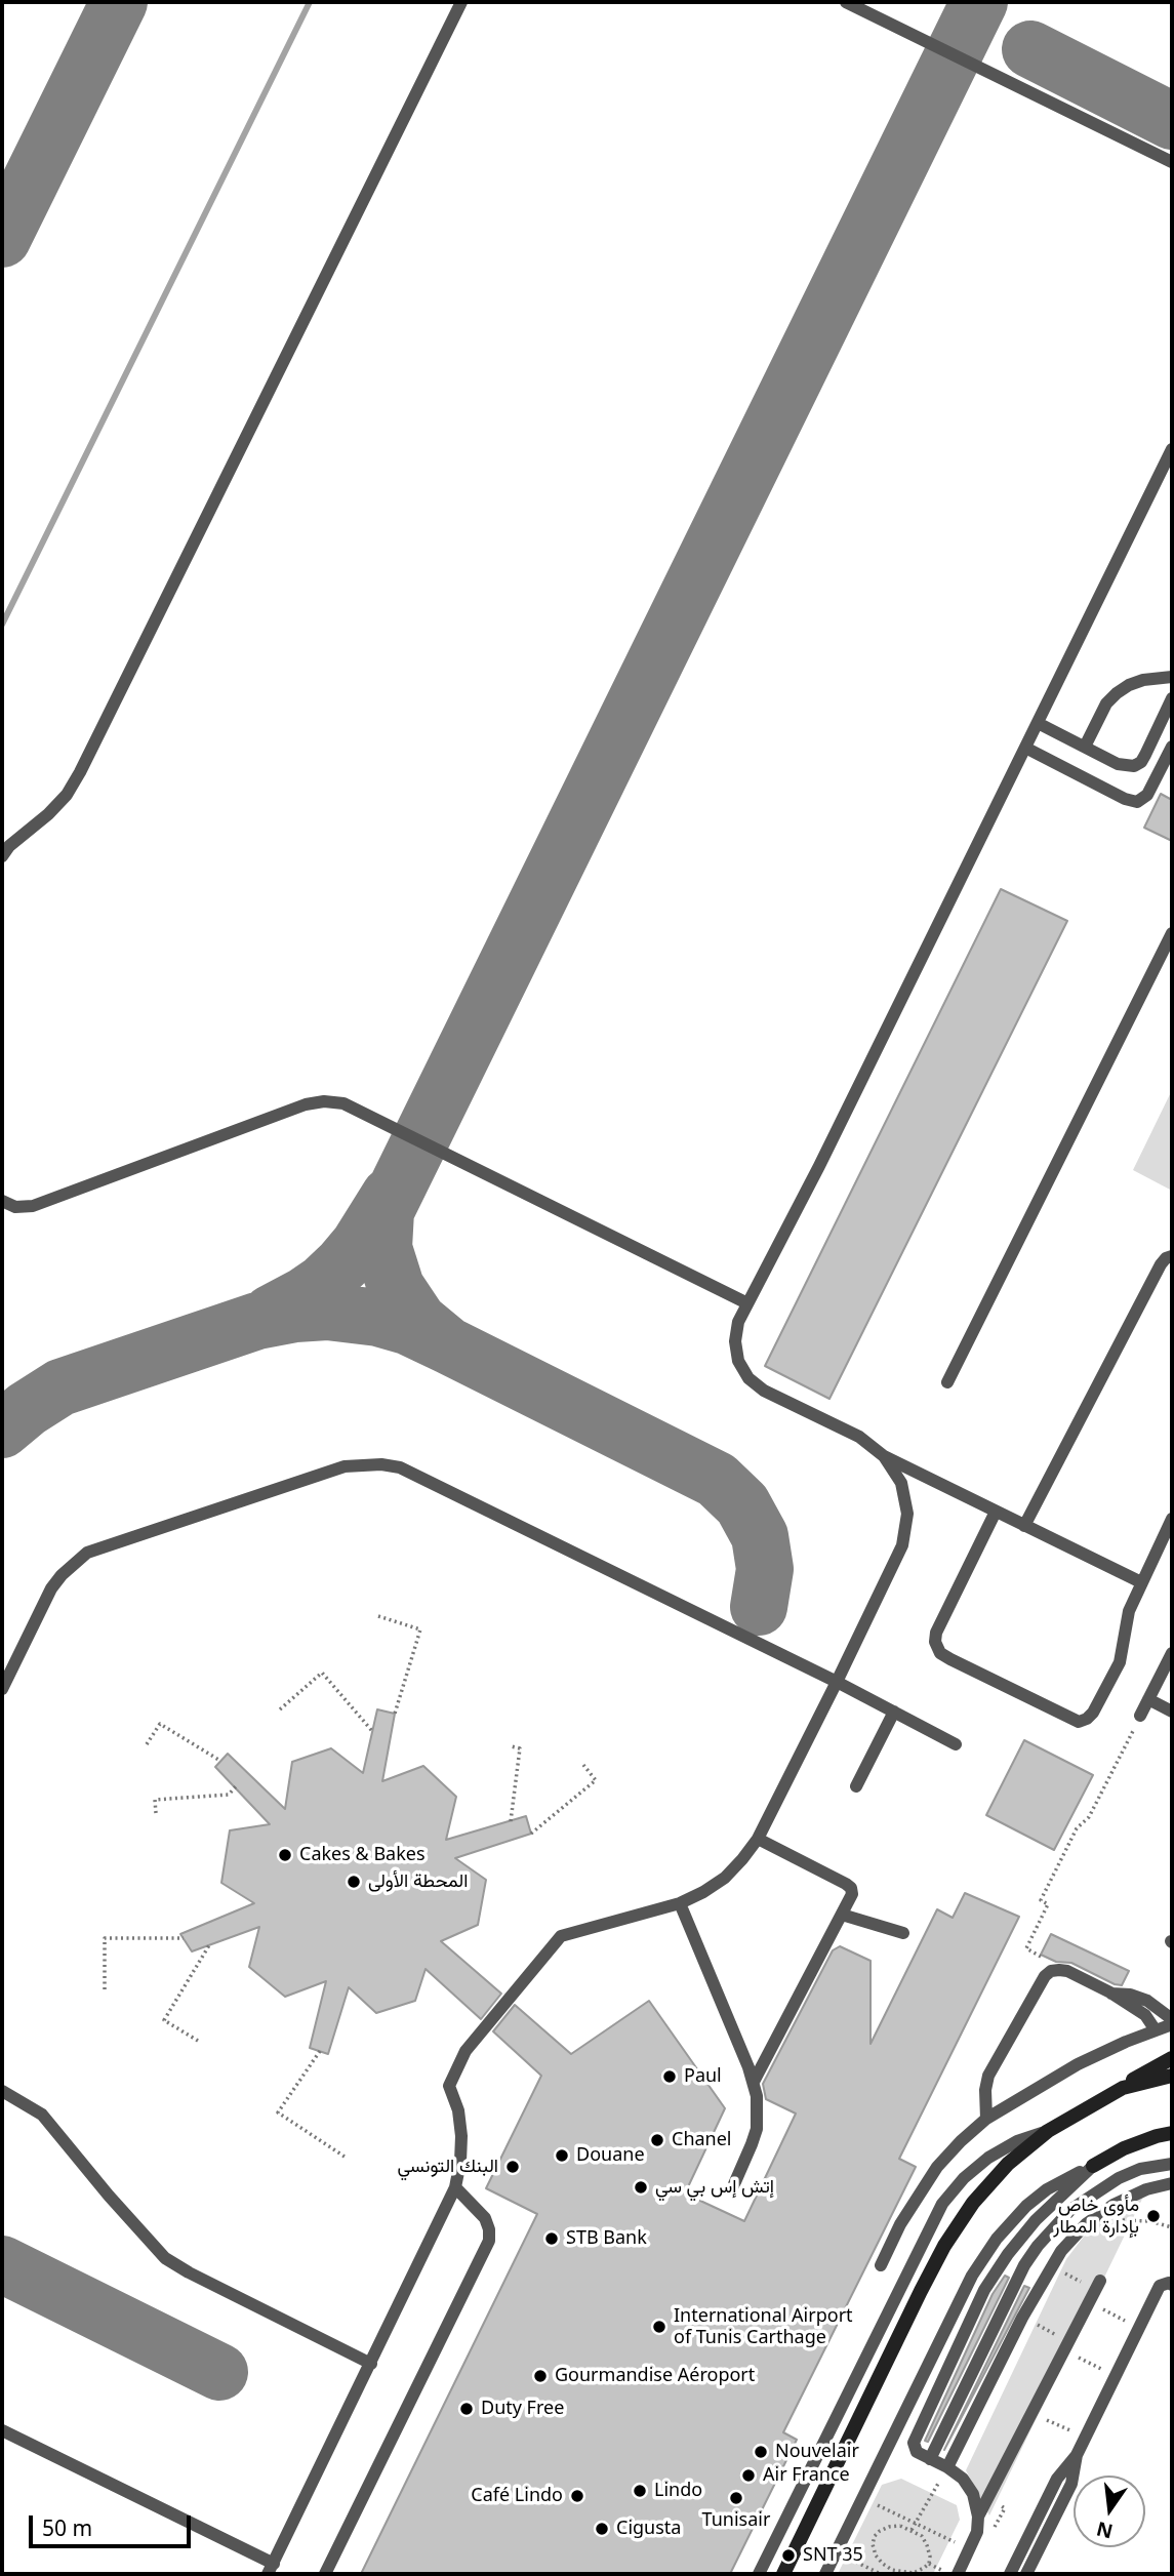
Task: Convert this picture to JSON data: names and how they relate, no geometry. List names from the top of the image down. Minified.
{"places":["Cakes & Bakes","المحطة الأولى","Paul","Chanel","Douane","البنك التونسي","إتش إس بي سي","مأوى خاص بإدارة المطار","STB Bank","International Airport of Tunis Carthage","Gourmandise Aéroport","Duty Free","Nouvelair","Air France","Lindo","Café Lindo","Tunisair","Cigusta","SNT 35"],"scale_bar":"50 m","north":"bottom"}
